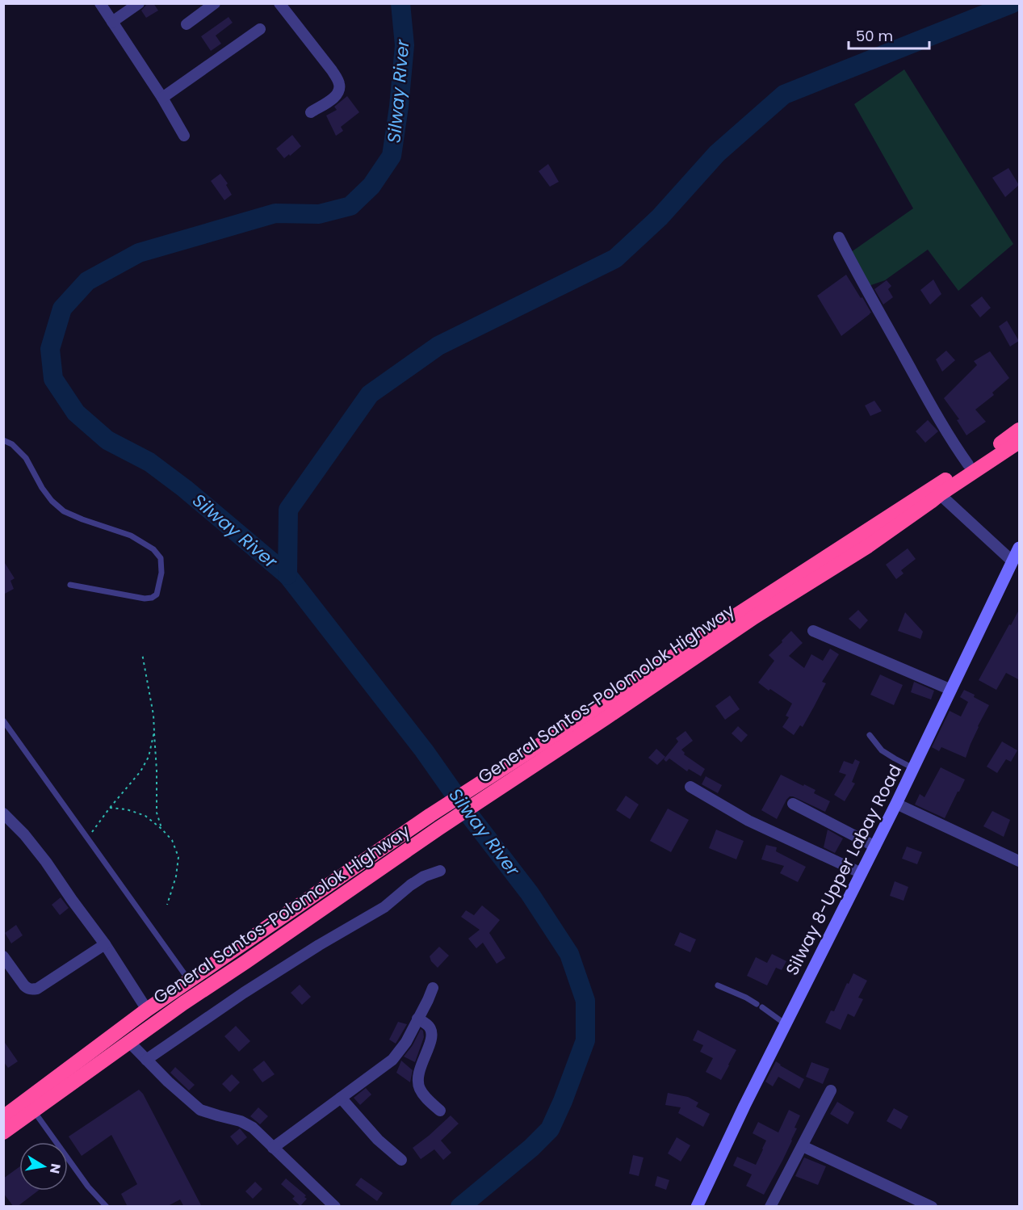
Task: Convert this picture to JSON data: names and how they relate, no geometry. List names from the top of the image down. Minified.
{"streets":{"highway":["General Santos-Polomolok Highway"],"main road":["Silway 8-Upper Labay Road"]},"water":["Silway River"],"scale_bar":"50 m","north":"right"}
